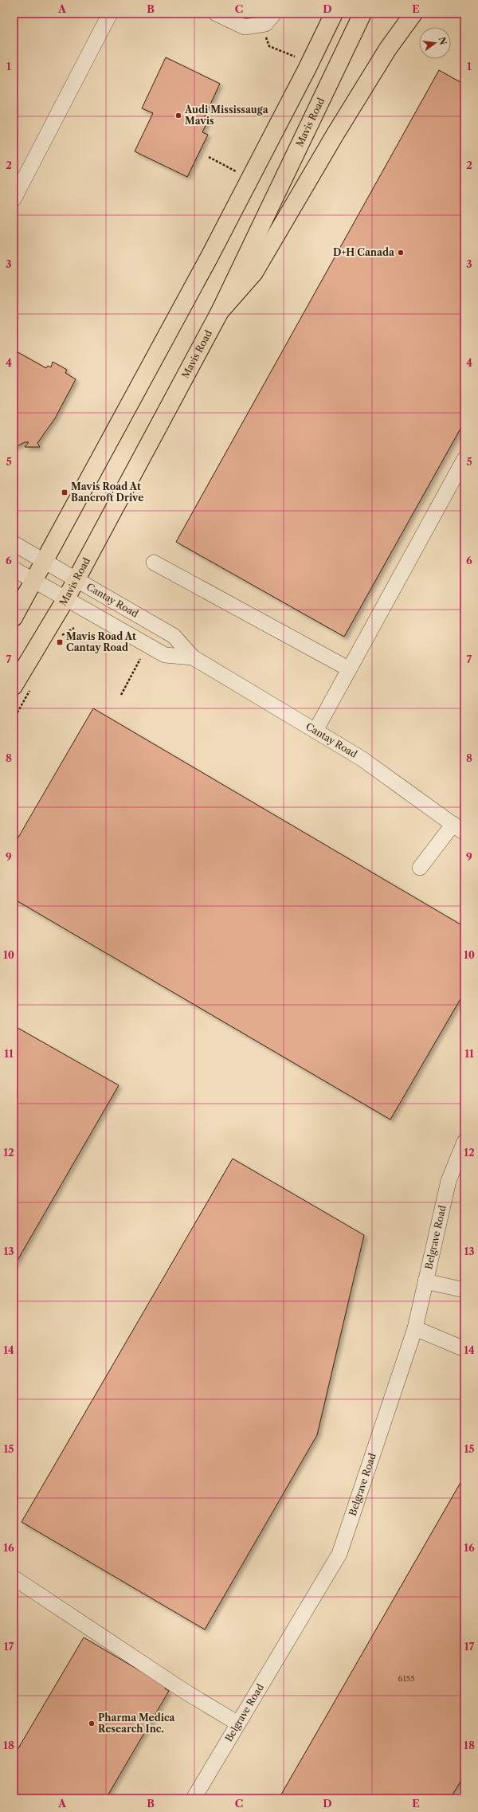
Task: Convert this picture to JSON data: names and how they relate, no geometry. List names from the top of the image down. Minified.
{"streets":{"main road":["Mavis Road"],"street":["Cantay Road","Belgrave Road"]},"crossings":[["Mavis Road","Cantay Road"]],"places":{"other":["Audi Mississauga Mavis","D+H Canada","Pharma Medica Research Inc."],"transit":["Mavis Road At Bancroft Drive","Mavis Road At Cantay Road"]},"house_numbers":["6155"],"north":"right","grid":{"columns":["A","B","C","D","E"],"rows":["1","2","3","4","5","6","7","8","9","10","11","12","13","14","15","16","17","18"]}}
